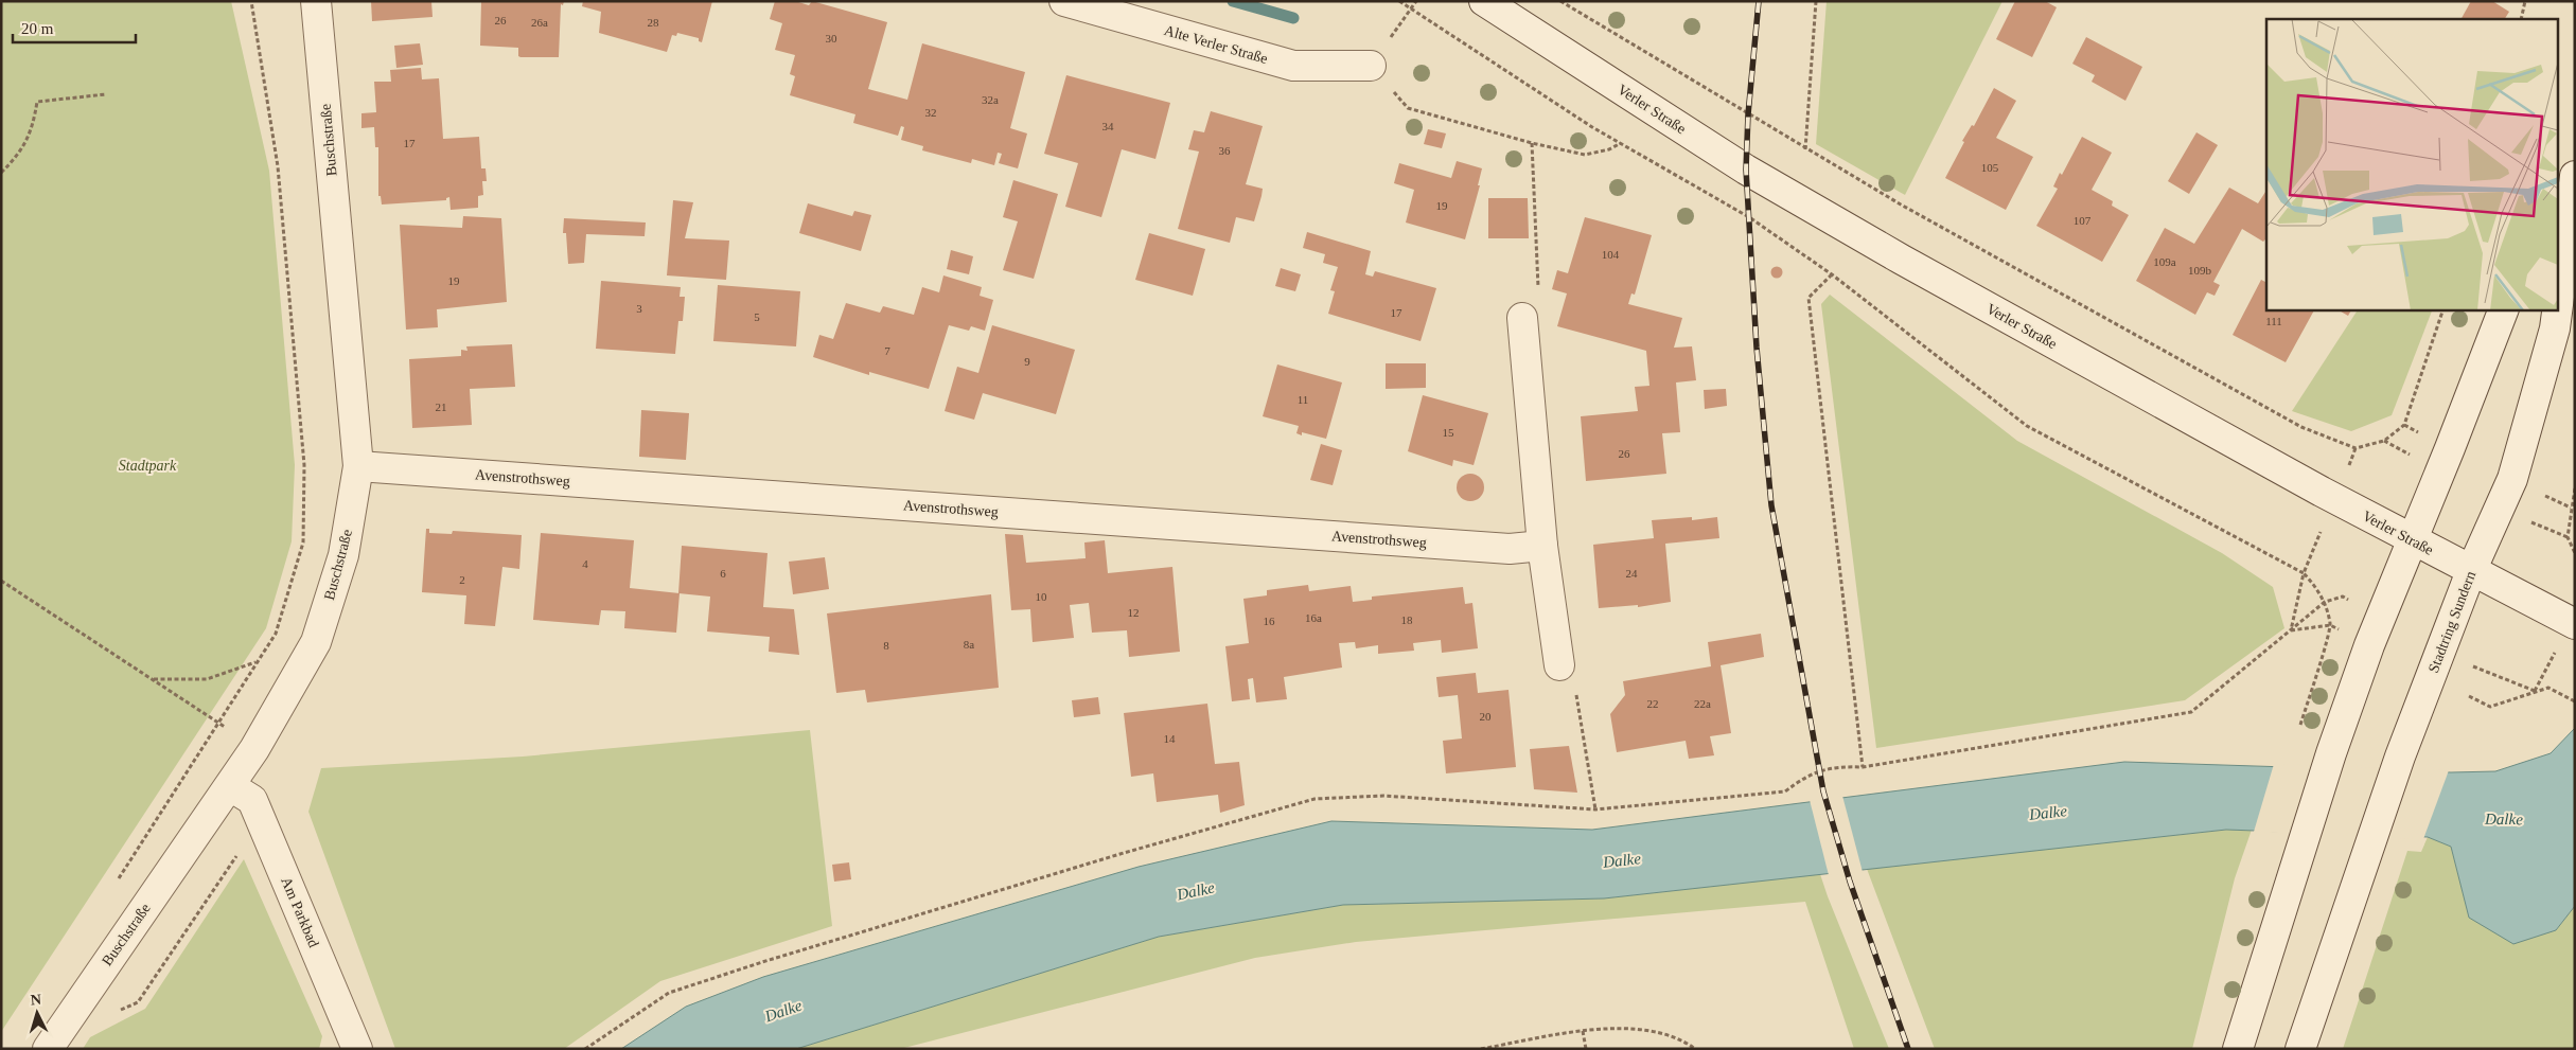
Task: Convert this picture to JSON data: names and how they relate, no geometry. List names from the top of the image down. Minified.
{"streets":{"street":["Alte Verler Straße","Verler Straße","Buschstraße","Avenstrothsweg","Stadtring Sundern","Am Parkbad"]},"crossings":[["Verler Straße","Stadtring Sundern"],["Buschstraße","Avenstrothsweg"],["Buschstraße","Am Parkbad"]],"water":["Dalke"],"parks":["Stadtpark"],"house_numbers":["26","26a","28","30","32a","32","34","17","36","105","19","107","104","109a","109b","19","3","17","5","111","7","9","11","21","15","26","4","6","24","2","10","12","16a","18","16","8a","8","22","22a","20","14"],"scale_bar":"20 m","north":"top"}
